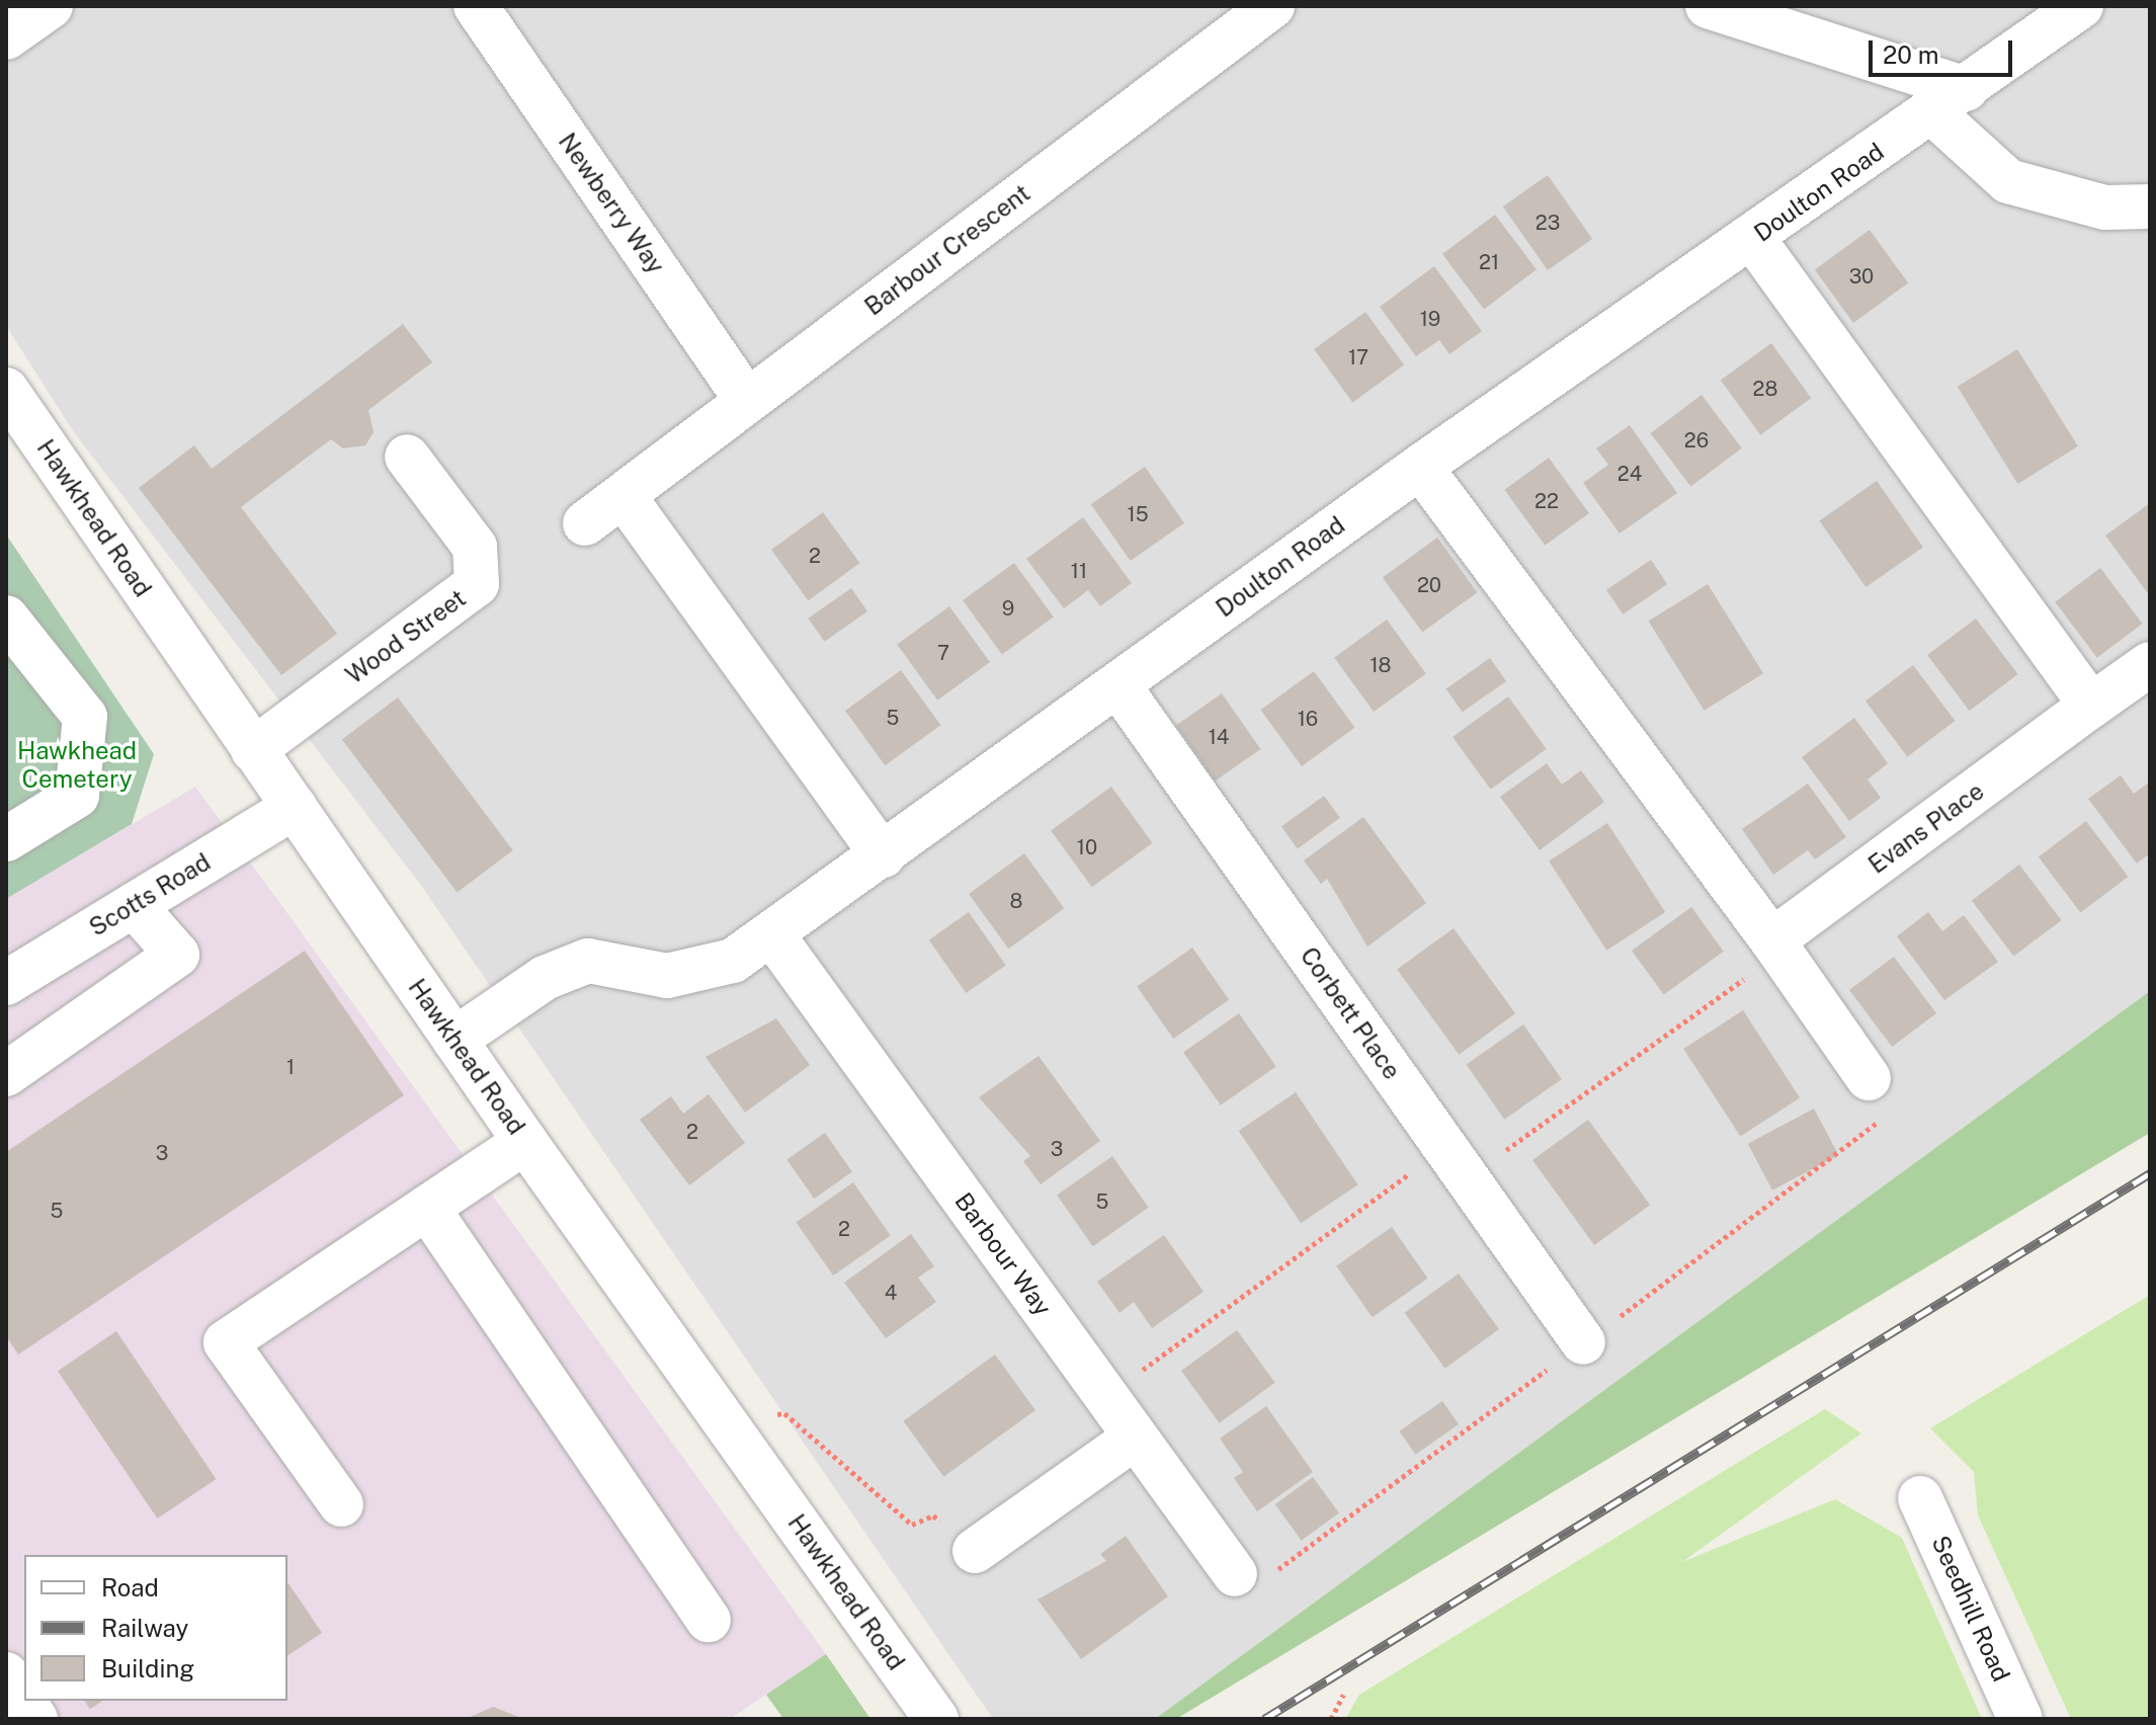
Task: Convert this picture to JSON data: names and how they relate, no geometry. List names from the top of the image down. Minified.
{"streets":{"street":["Doulton Road","Newberry Way","Barbour Crescent","Hawkhead Road","Wood Street","Evans Place","Scotts Road","Corbett Place","Barbour Way","Seedhill Road"]},"crossings":[["Doulton Road","Hawkhead Road"],["Doulton Road","Corbett Place"],["Doulton Road","Barbour Way"],["Newberry Way","Barbour Crescent"],["Hawkhead Road","Wood Street"],["Hawkhead Road","Scotts Road"]],"parks":["Hawkhead Cemetery"],"house_numbers":["23","21","30","19","17","28","26","24","22","15","2","11","20","9","7","18","5","16","14","10","8","1","2","3","3","5","5","2","4"],"legend":["Road","Railway","Building"],"scale_bar":"20 m"}
